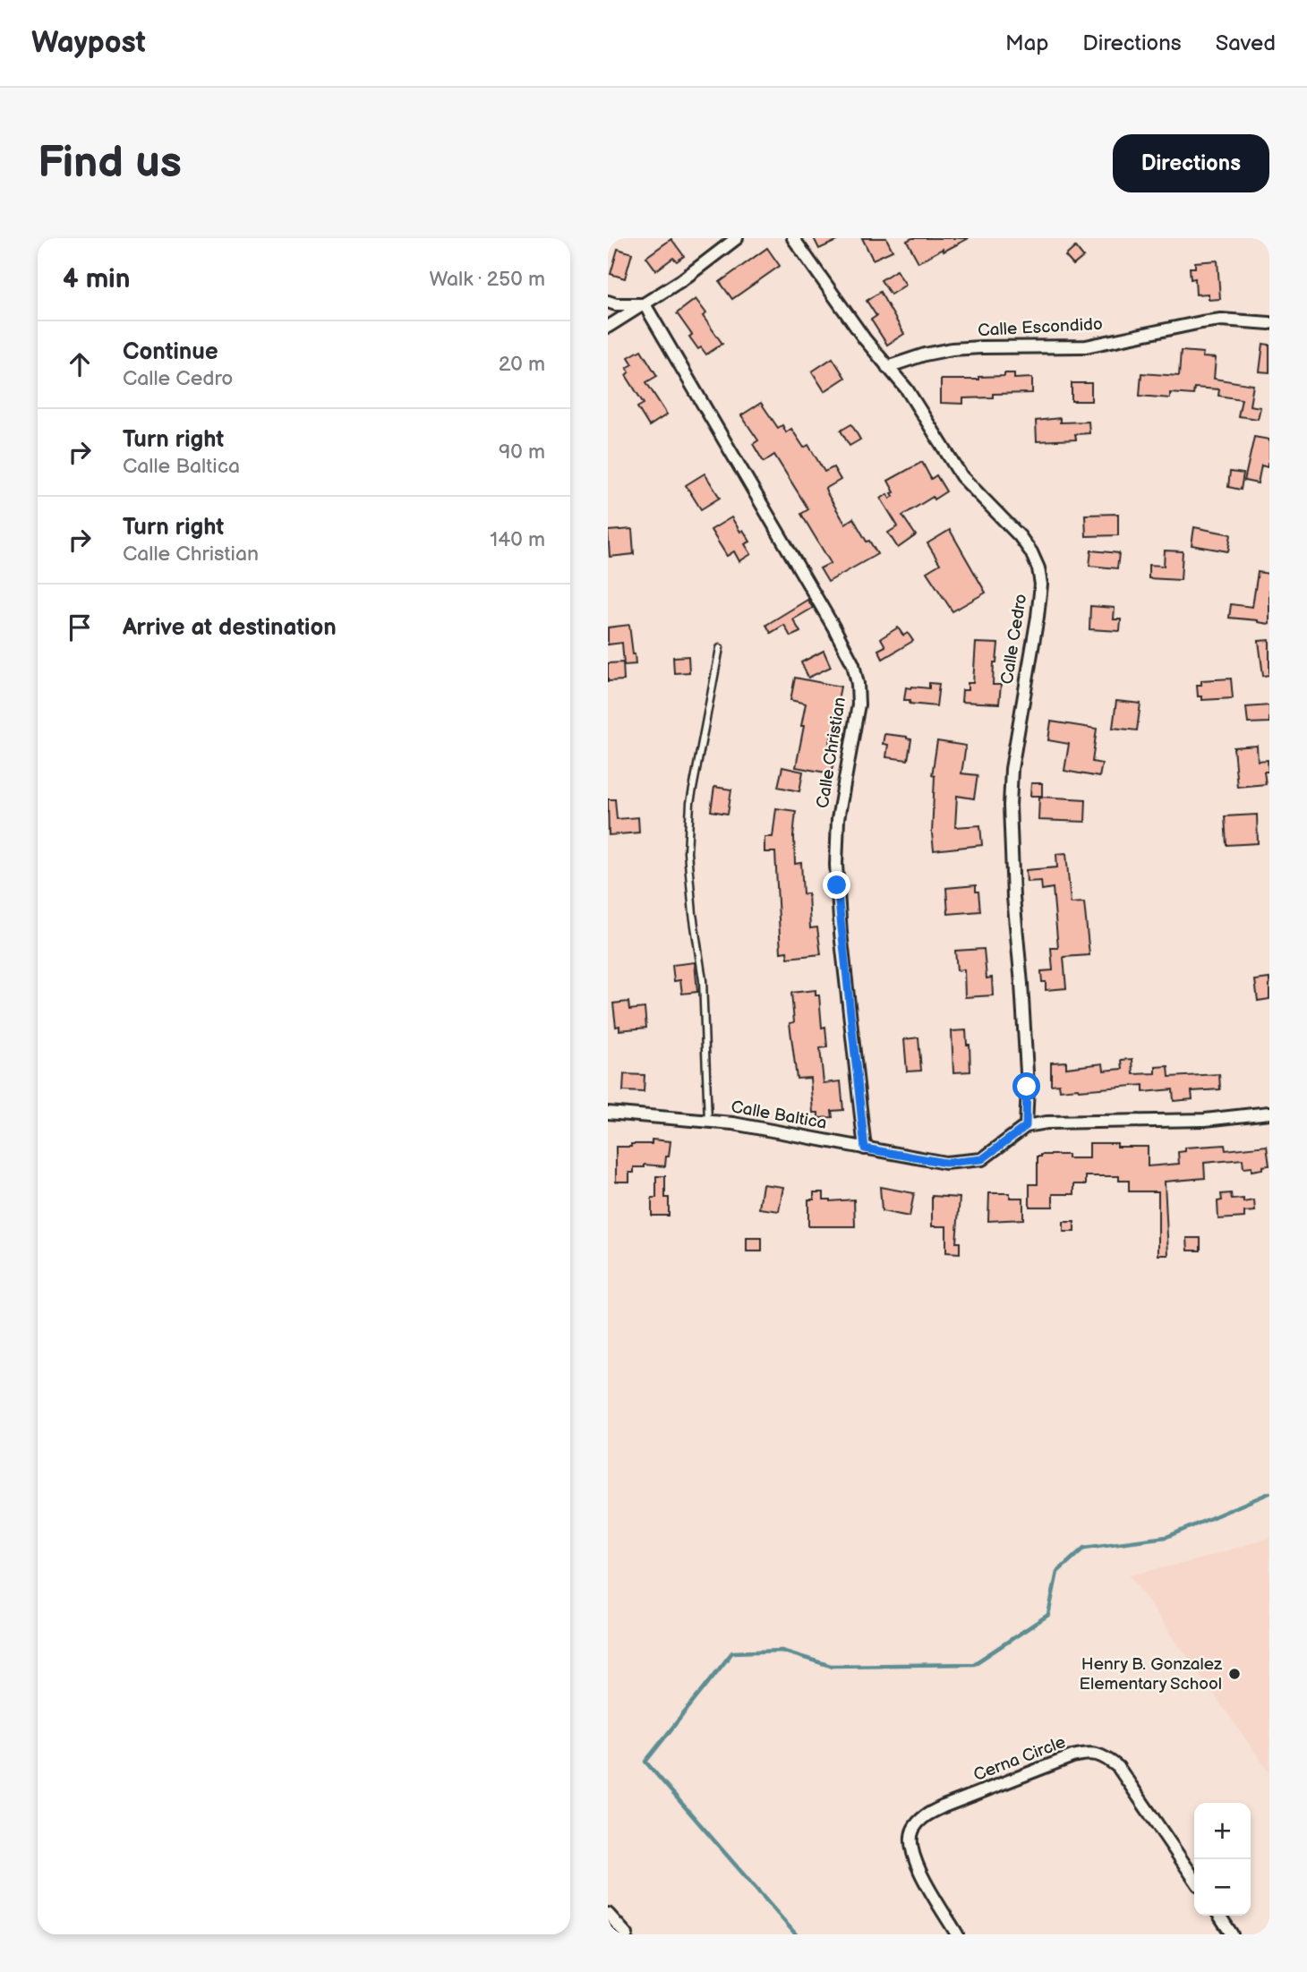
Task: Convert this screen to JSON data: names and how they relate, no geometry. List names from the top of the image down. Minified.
{"streets":{"street":["Calle Escondido","Calle Cedro","Calle Christian","Calle Baltica","Cerna Circle"]},"crossings":[["Calle Escondido","Calle Cedro"],["Calle Cedro","Calle Baltica"],["Calle Christian","Calle Baltica"]],"places":["Henry B. Gonzalez Elementary School"],"page":{"header":"Waypost","nav":["Map","Directions","Saved"],"buttons":"Directions","title":"Find us","heading":["4 min","Walk · 250 m"],"list":[["Continue","Calle Cedro","20 m"],["Turn right","Calle Baltica","90 m"],["Turn right","Calle Christian","140 m"],"Arrive at destination"],"map_buttons":["+","−"]}}
